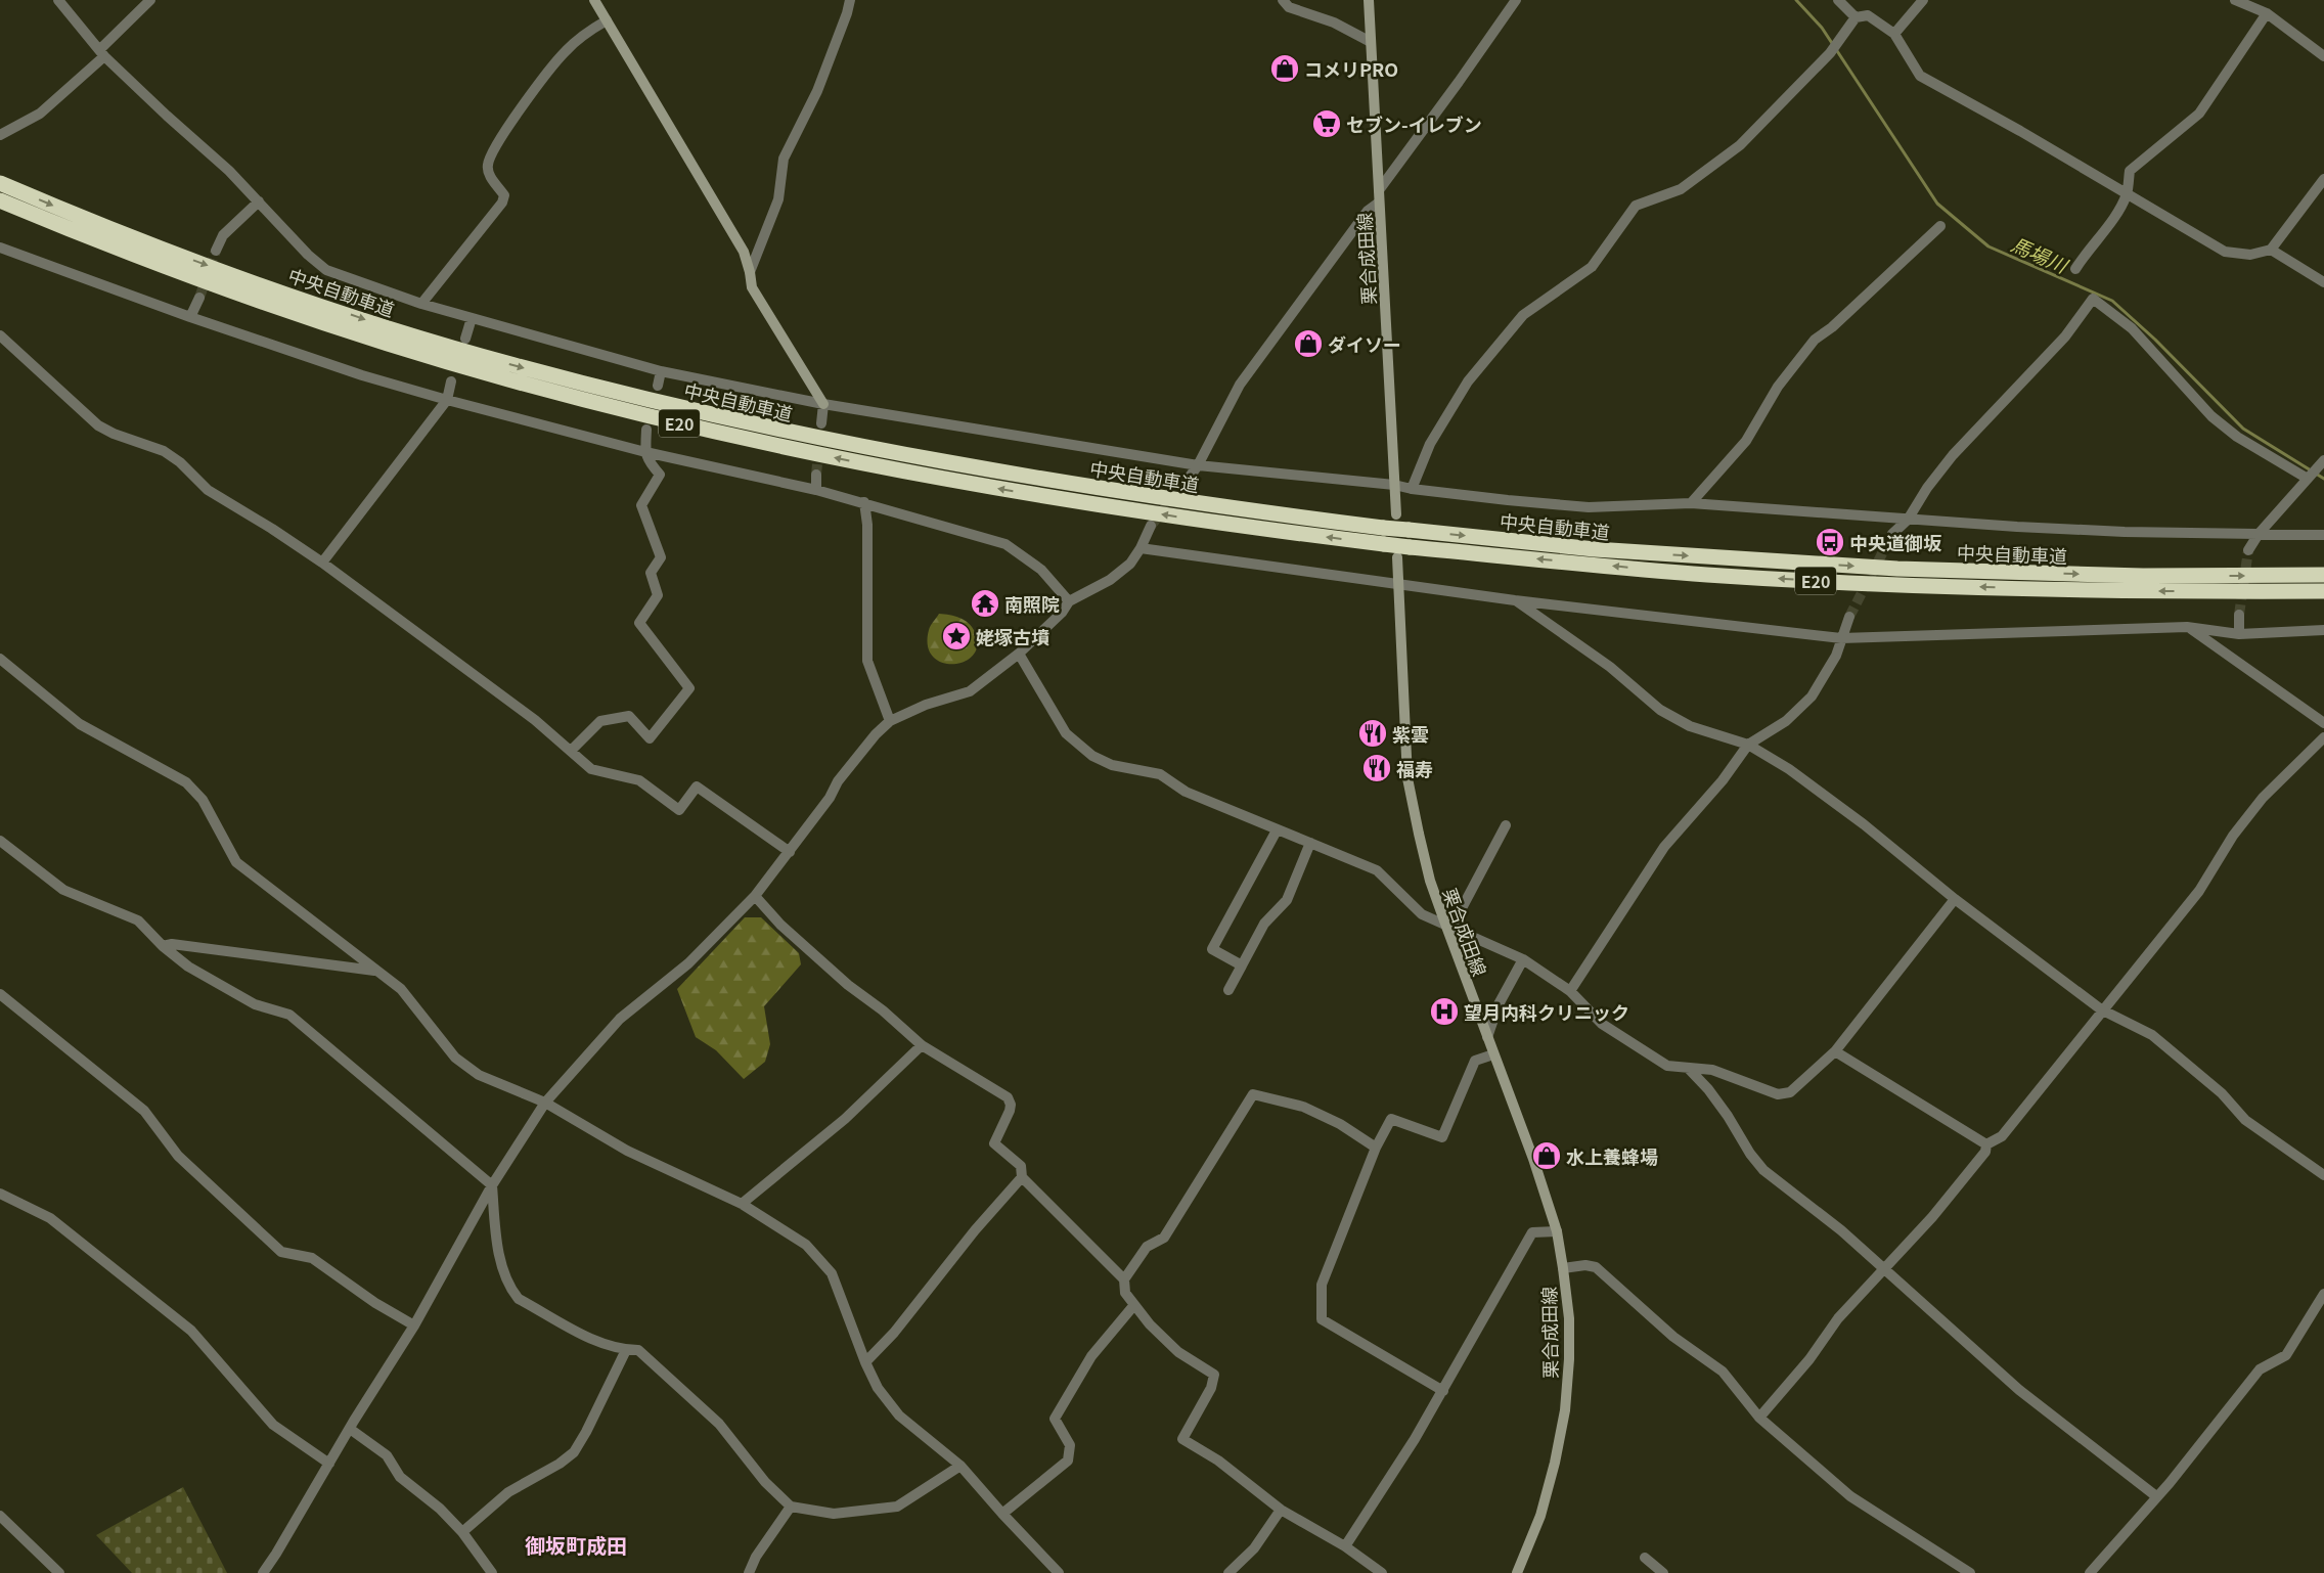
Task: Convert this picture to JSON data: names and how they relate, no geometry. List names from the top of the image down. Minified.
{"streets":{"highway":["中央自動車道","E20"],"main road":["栗合成田線"]},"crossings":[["栗合成田線","中央自動車道"]],"districts":["御坂町成田"],"water":["馬場川"],"places":{"shop":["コメリPRO","ダイソー","水上養蜂場"],"supermarket":["セブン-イレブン"],"bus stop":["中央道御坂"],"temple":["南照院"],"place":["姥塚古墳"],"restaurant":["紫雲","福寿"],"hospital":["望月内科クリニック"]}}
